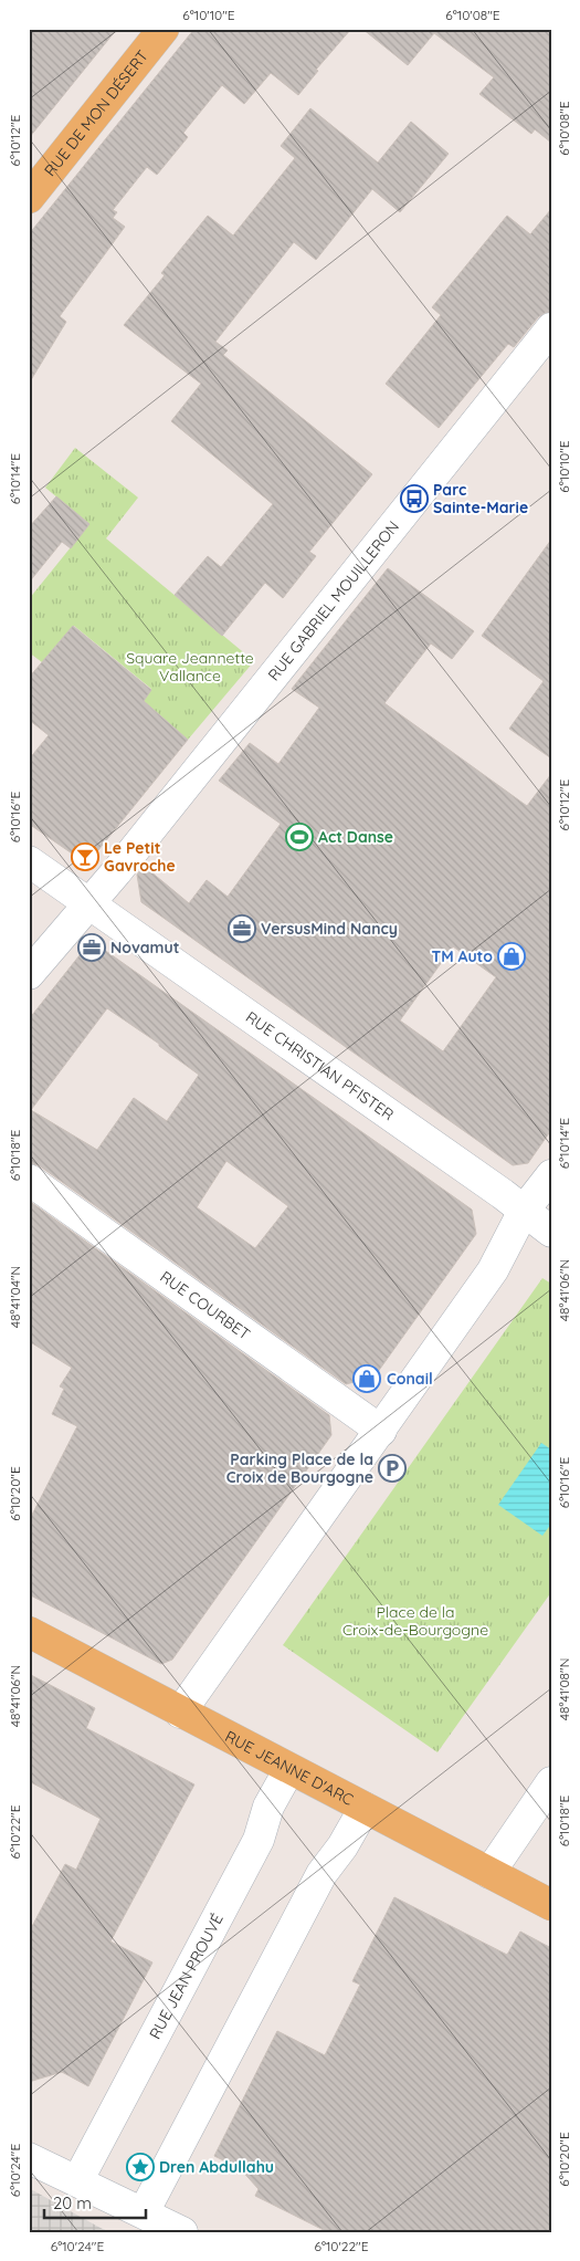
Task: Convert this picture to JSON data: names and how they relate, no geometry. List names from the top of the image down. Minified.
{"streets":{"main road":["RUE DE MON DÉSERT","RUE JEANNE D'ARC"],"street":["RUE GABRIEL MOUILLERON","RUE CHRISTIAN PFISTER","RUE COURBET","RUE JEAN PROUVÉ"]},"crossings":[["RUE GABRIEL MOUILLERON","RUE CHRISTIAN PFISTER"],["RUE JEANNE D'ARC","RUE JEAN PROUVÉ"]],"parks":["Square Jeannette Vallance","Place de la Croix-de-Bourgogne"],"places":{"bus stop":["Parc Sainte-Marie"],"sports":["Act Danse"],"bar":["Le Petit Gavroche"],"office":["VersusMind Nancy","Novamut"],"shop":["TM Auto","Conail"],"parking":["Parking Place de la Croix de Bourgogne"],"place":["Dren Abdullahu"]},"scale_bar":"20 m","coordinates":["6°10'10\"E","6°10'08\"E","6°10'12\"E","6°10'14\"E","6°10'16\"E","6°10'18\"E","48°41'06\"N","48°41'04\"N","6°10'20\"E","48°41'08\"N","6°10'22\"E","6°10'24\"E"]}
